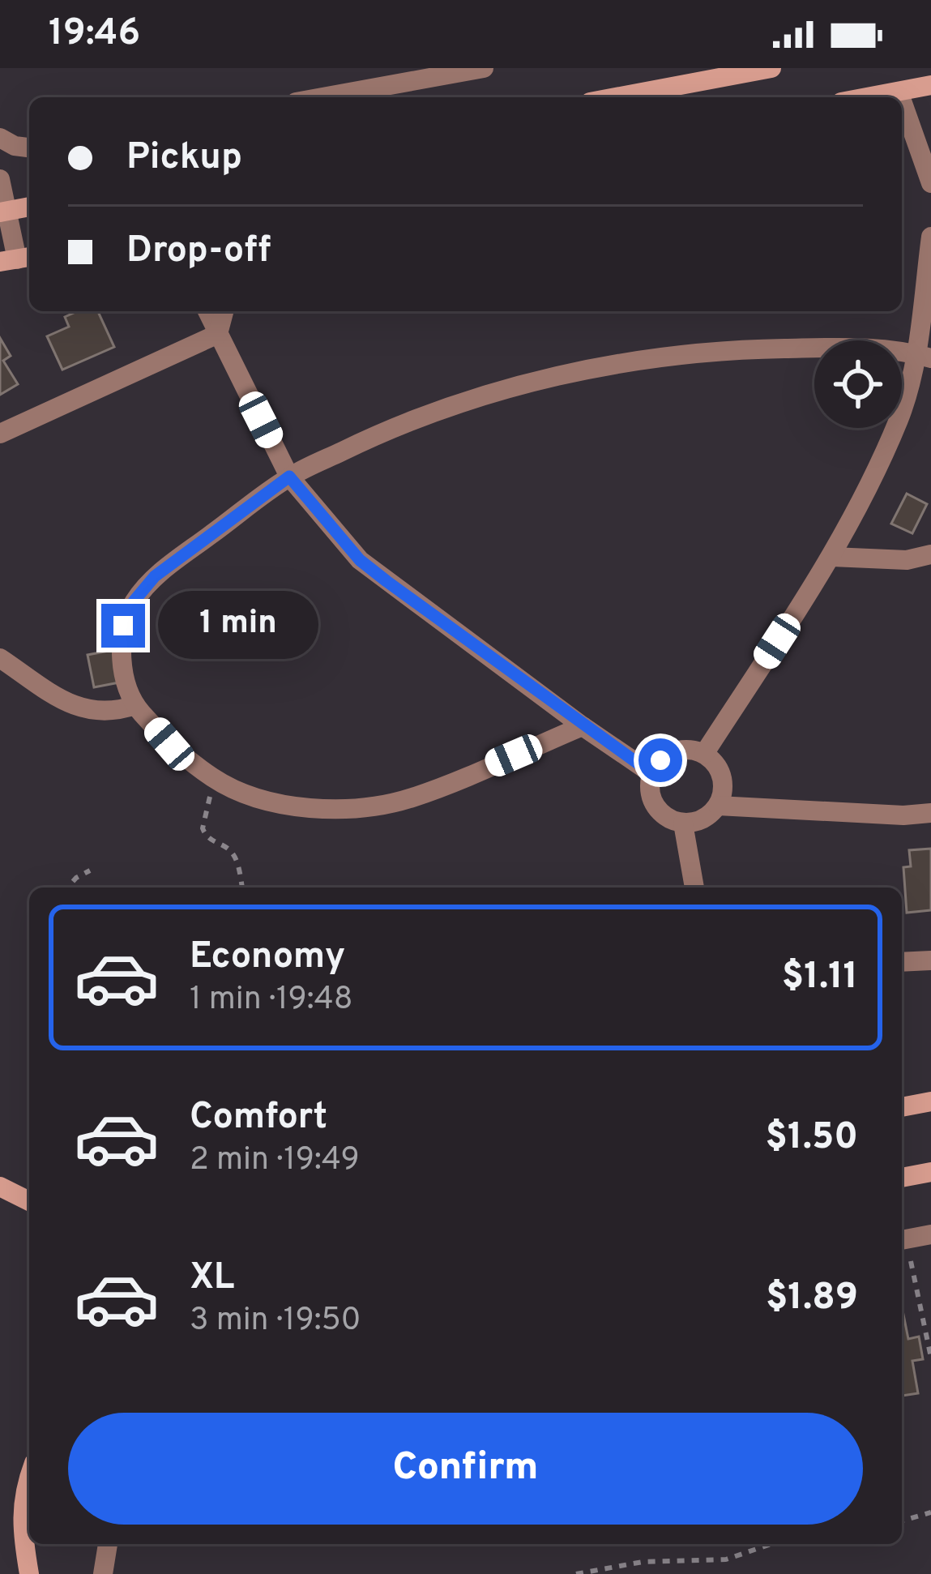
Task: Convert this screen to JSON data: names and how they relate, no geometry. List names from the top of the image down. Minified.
{"page":{"status":"19:46","banner":["Pickup","Drop-off"],"bubble":"1 min","list":[{"name":"Economy","note":"1 min · 19:48","value":"$1.11"},{"name":"Comfort","note":"2 min · 19:49","value":"$1.50"},{"name":"XL","note":"3 min · 19:50","value":"$1.89"}],"buttons":"Confirm"}}
